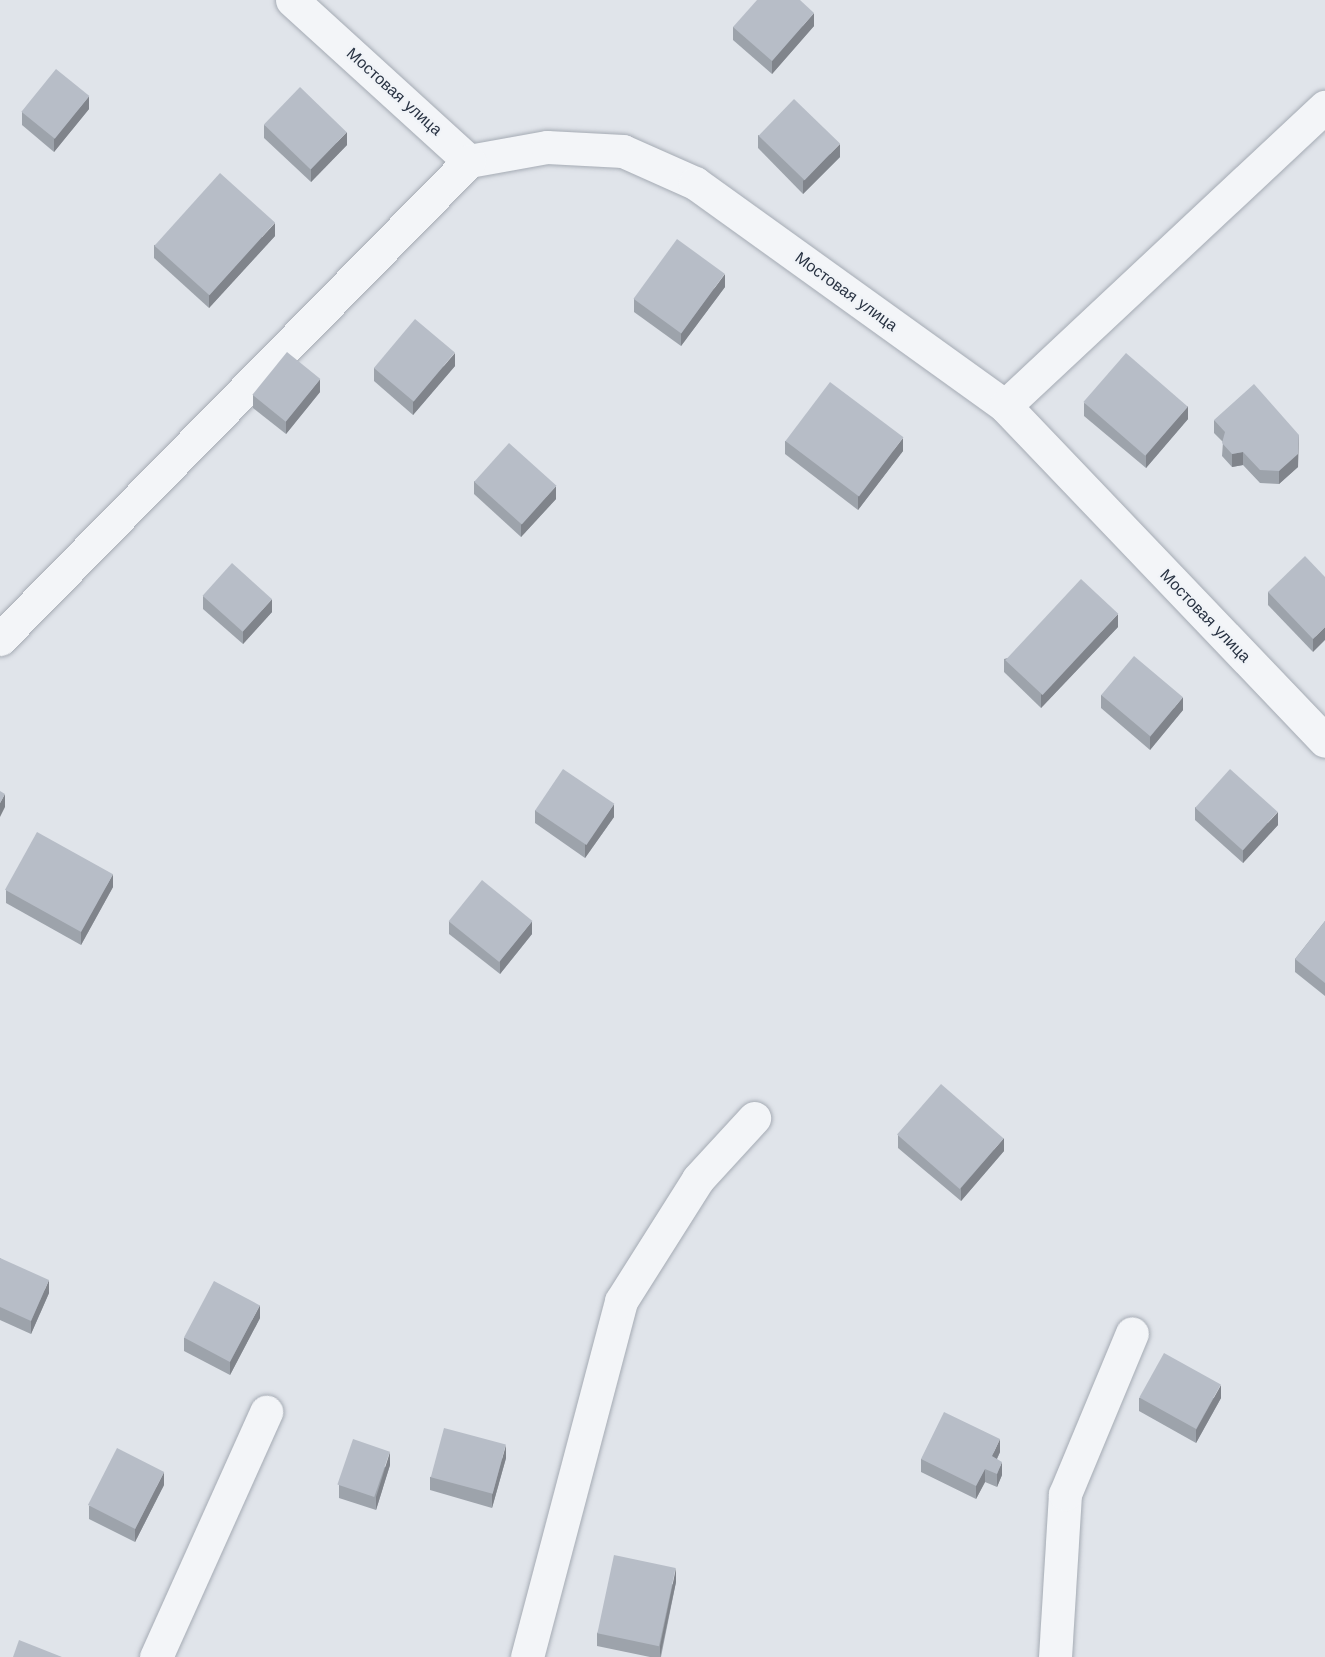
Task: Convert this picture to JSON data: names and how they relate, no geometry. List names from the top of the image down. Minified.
{"streets":{"street":["Мостовая улица"]}}
